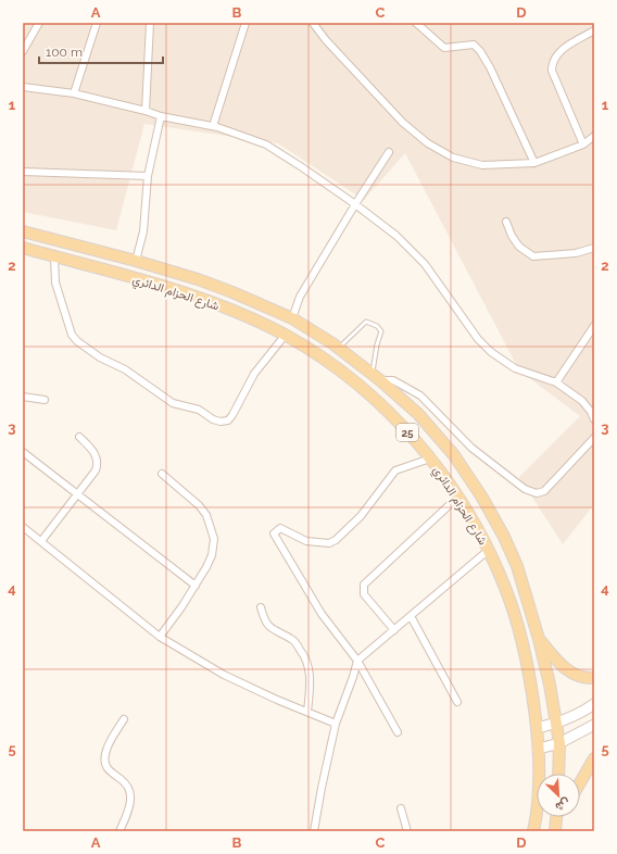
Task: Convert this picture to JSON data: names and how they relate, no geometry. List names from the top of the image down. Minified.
{"streets":{"main road":["شارع الحزام الدائري","25"]},"scale_bar":"100 m","north":"bottom right","grid":{"columns":["A","B","C","D"],"rows":["1","2","3","4","5"]}}
